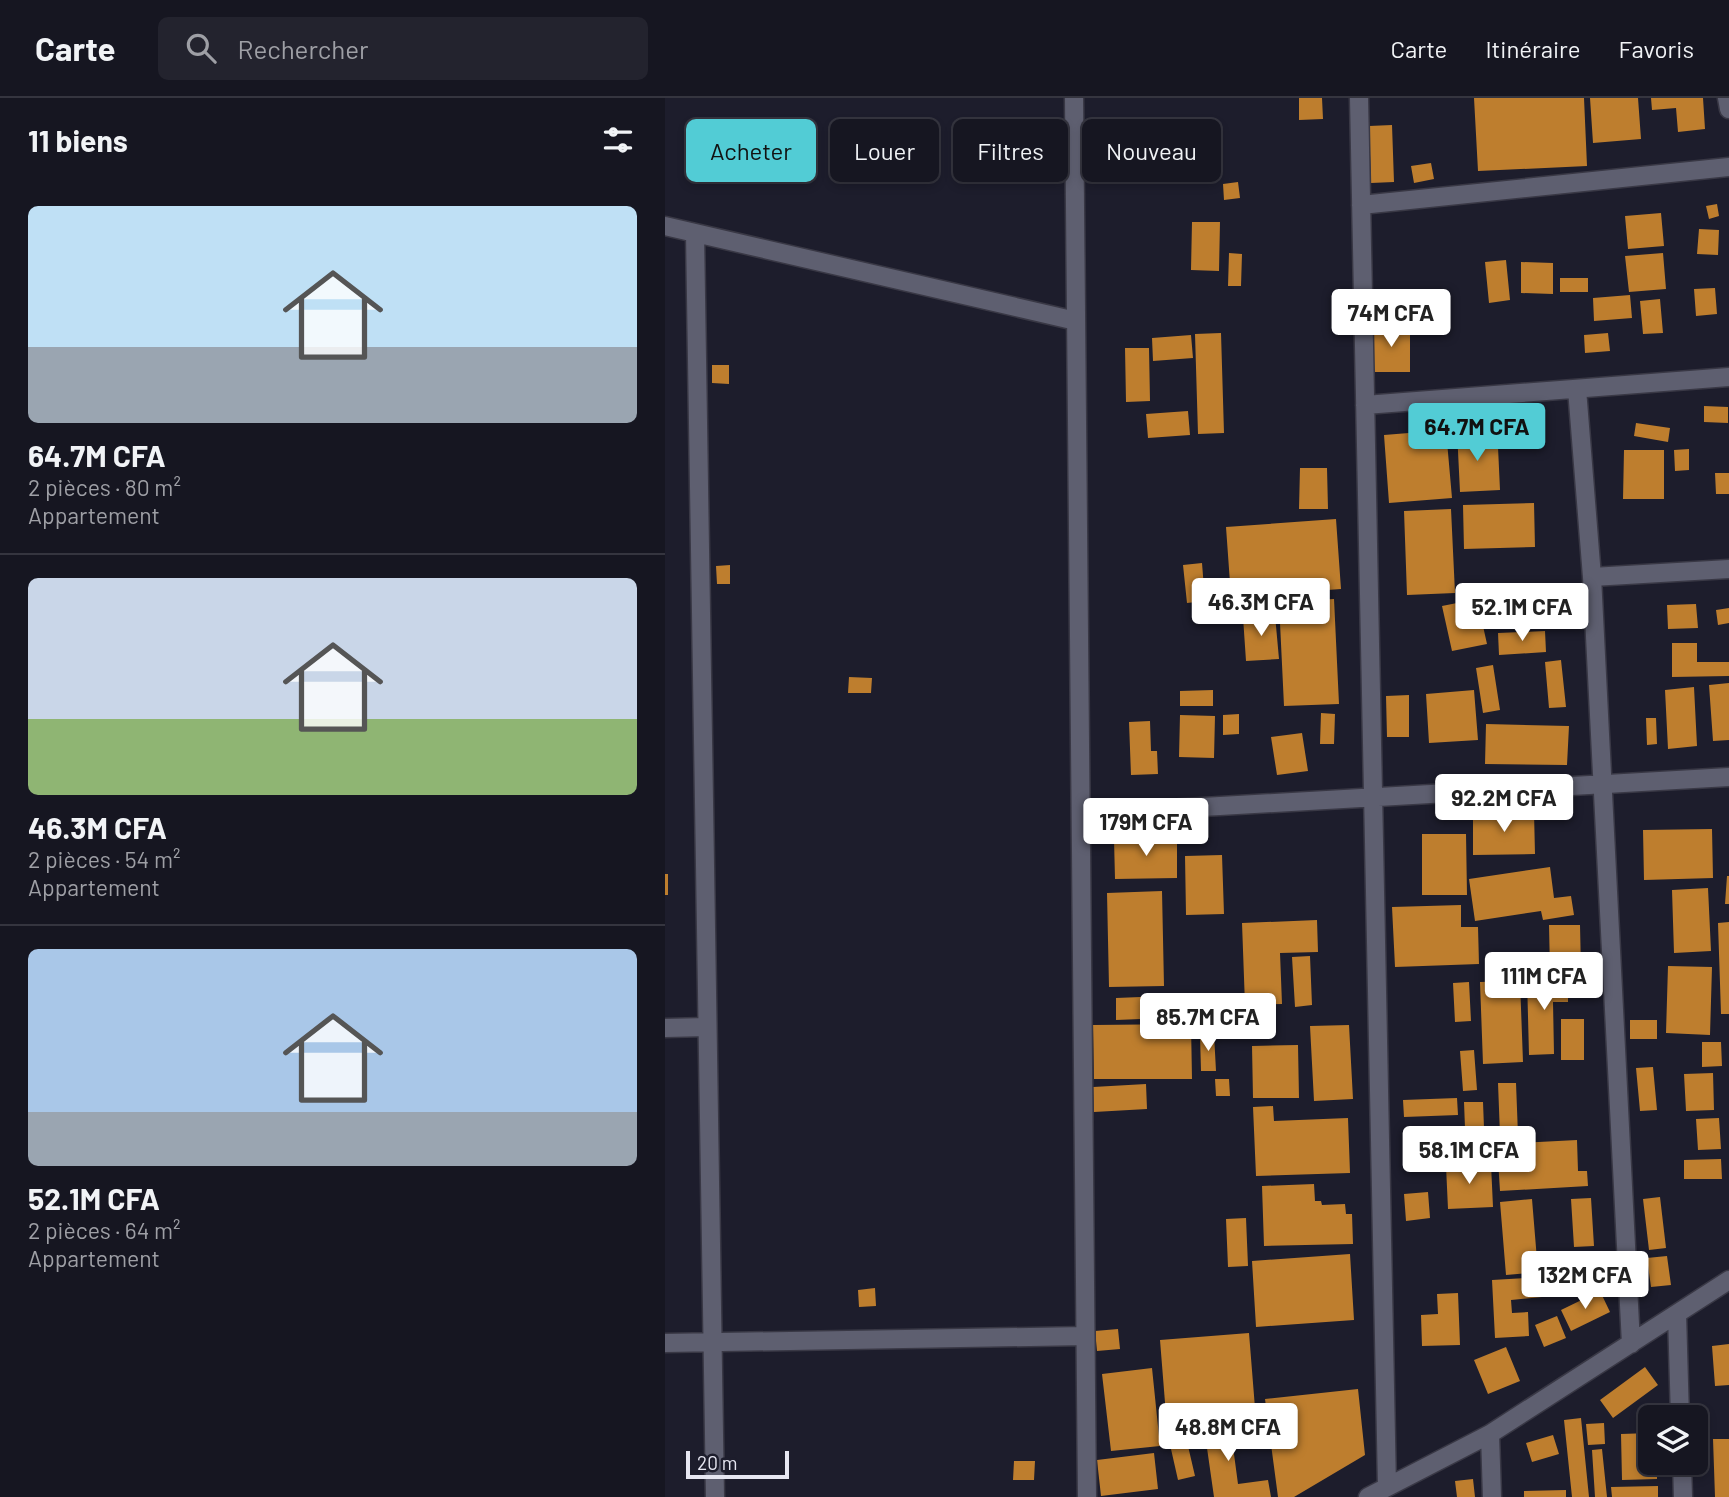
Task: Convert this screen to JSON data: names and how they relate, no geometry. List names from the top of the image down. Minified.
{"scale_bar":"20 m","page":{"header":"Carte","search":"Rechercher","nav":["Carte","Itinéraire","Favoris"],"heading":"11 biens","chip":["Acheter","Louer","Filtres","Nouveau"],"list":[{"name":"64.7M CFA","note":"2 pièces · 80 m² · Appartement"},{"name":"46.3M CFA","note":"2 pièces · 54 m² · Appartement"},{"name":"52.1M CFA","note":"2 pièces · 64 m² · Appartement"}],"price":["74M CFA","64.7M CFA","46.3M CFA","52.1M CFA","92.2M CFA","179M CFA","111M CFA","85.7M CFA","58.1M CFA","132M CFA","48.8M CFA"],"scale":"20 m"}}
